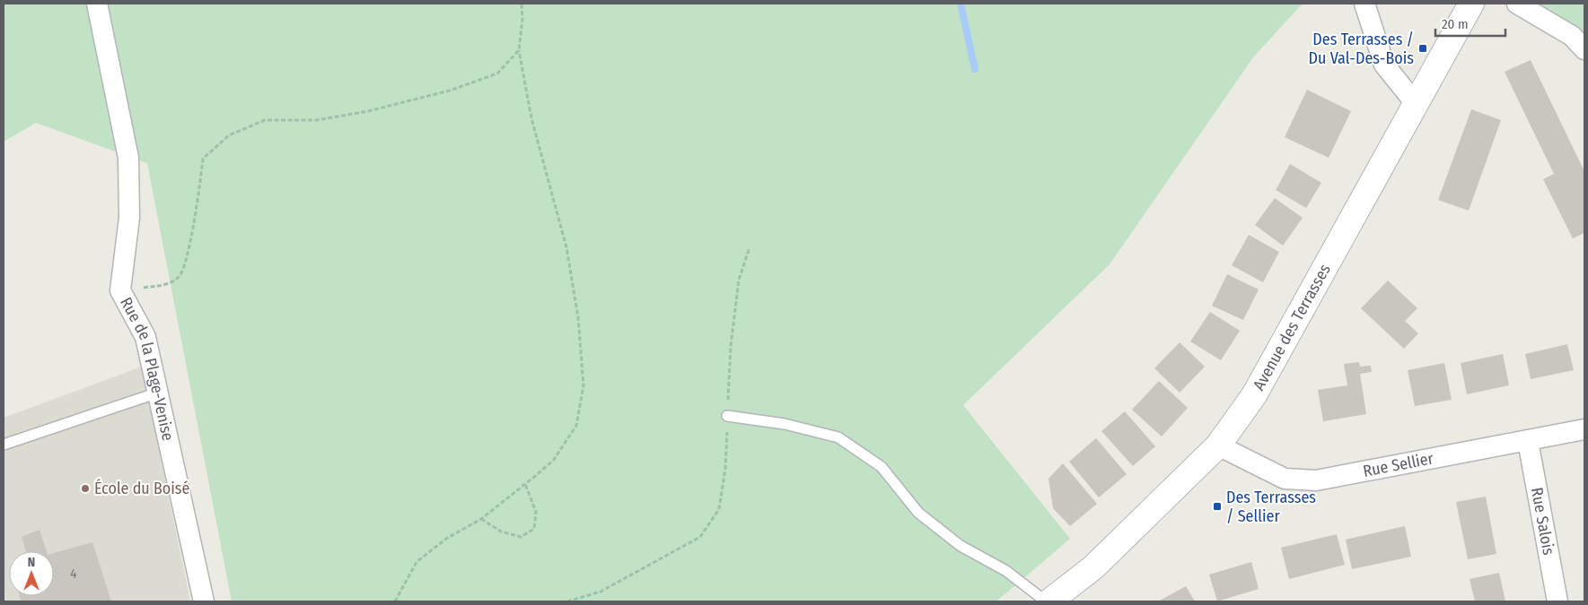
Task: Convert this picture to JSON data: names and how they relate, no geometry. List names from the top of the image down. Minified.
{"streets":{"street":["Avenue des Terrasses","Rue de la Plage-Venise","Rue Sellier","Rue Salois"]},"crossings":[["Avenue des Terrasses","Rue Sellier"],["Rue Sellier","Rue Salois"]],"places":{"transit":["Des Terrasses / Du Val-Des-Bois","Des Terrasses / Sellier"],"other":["École du Boisé"]},"house_numbers":["4"],"scale_bar":"20 m","north":"top"}
